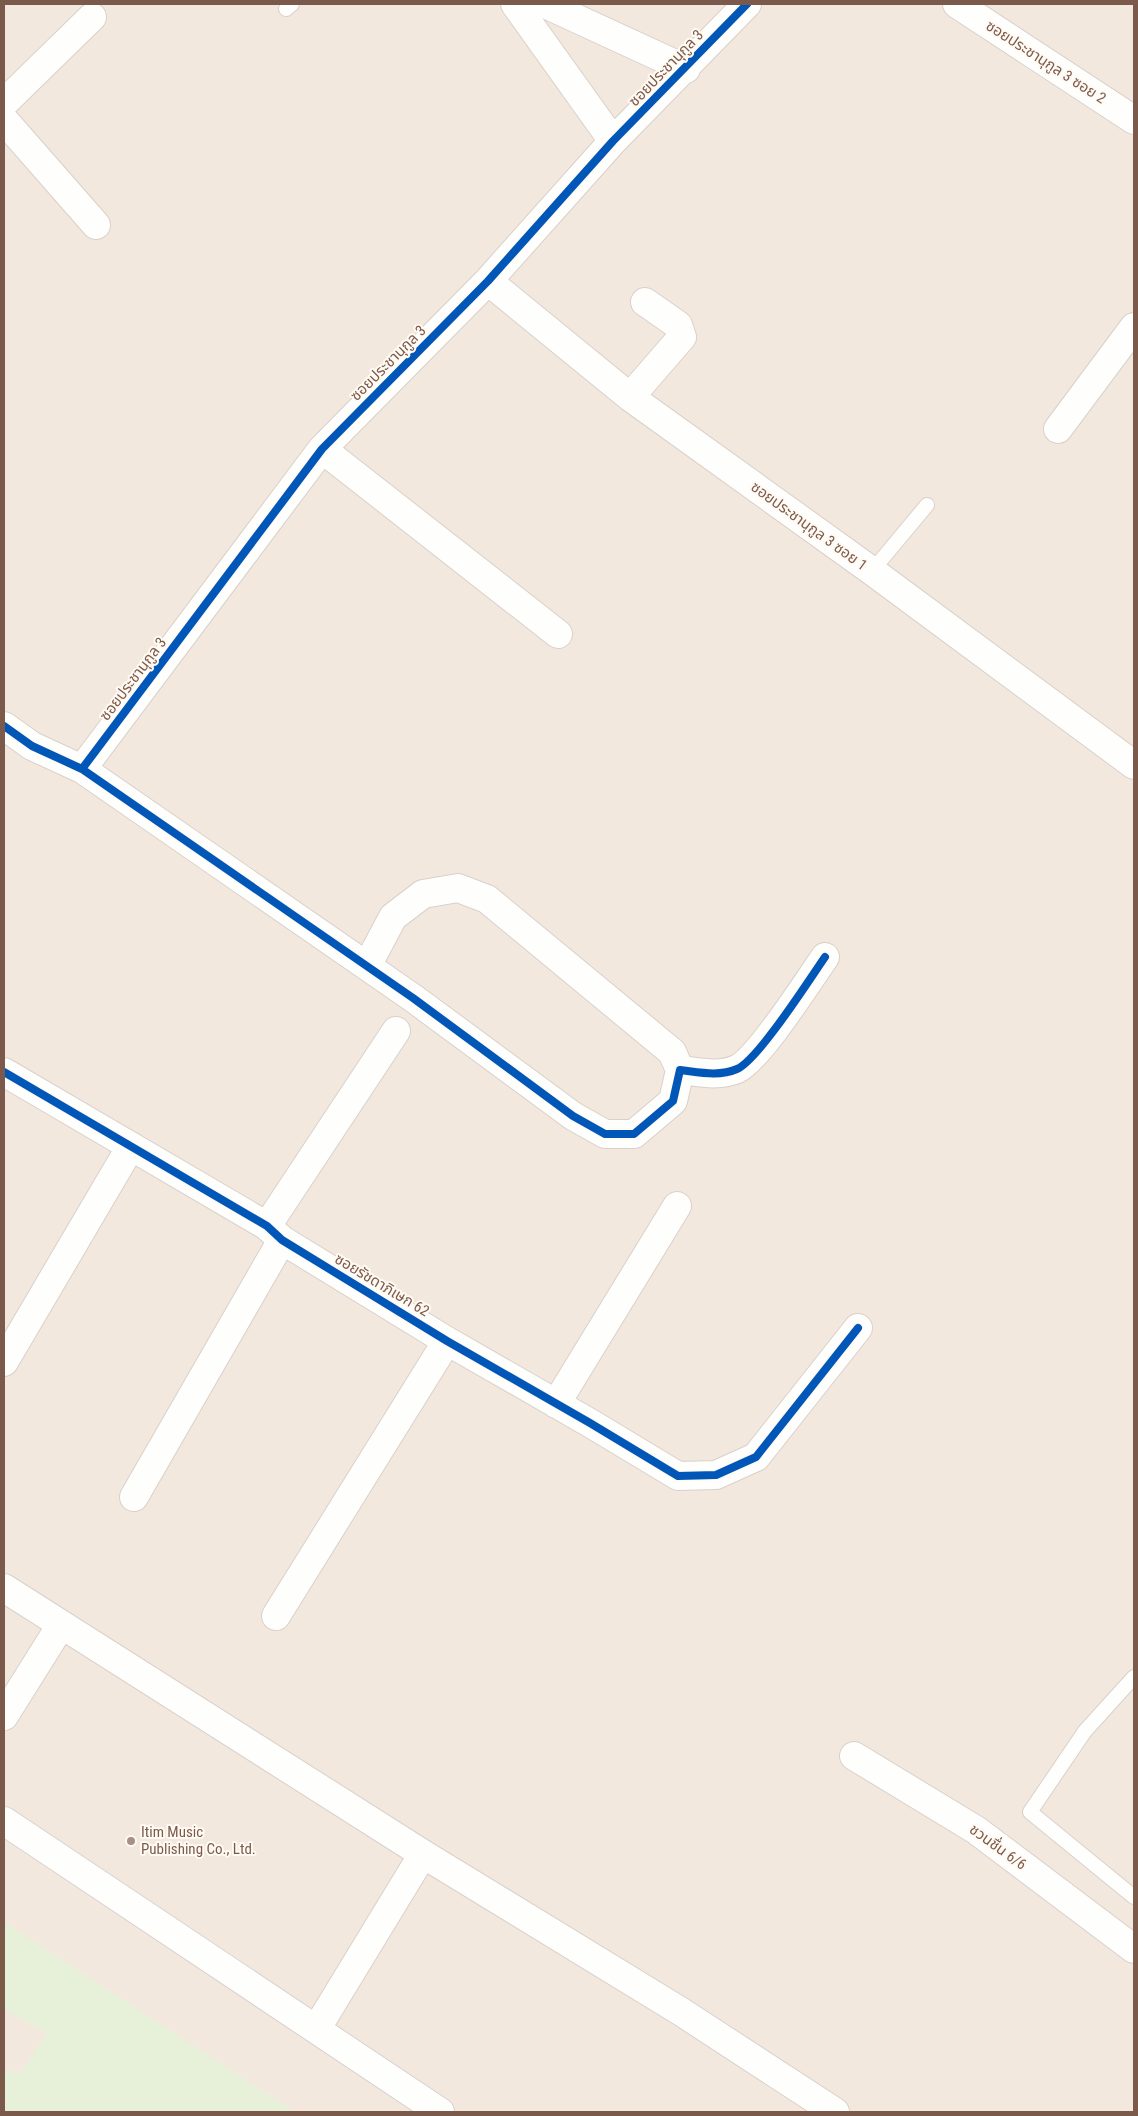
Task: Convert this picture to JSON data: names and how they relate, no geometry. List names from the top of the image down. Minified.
{"streets":{"street":["ซอยประชานุกูล 3 ซอย 2","ซอยประชานุกูล 3","ซอยประชานุกูล 3 ซอย 1","ซอยรัชดาภิเษก 62","ชวนชื่น 6/6"]},"crossings":[["ซอยประชานุกูล 3","ซอยประชานุกูล 3 ซอย 1"]],"places":["Itim Music Publishing Co., Ltd."]}
